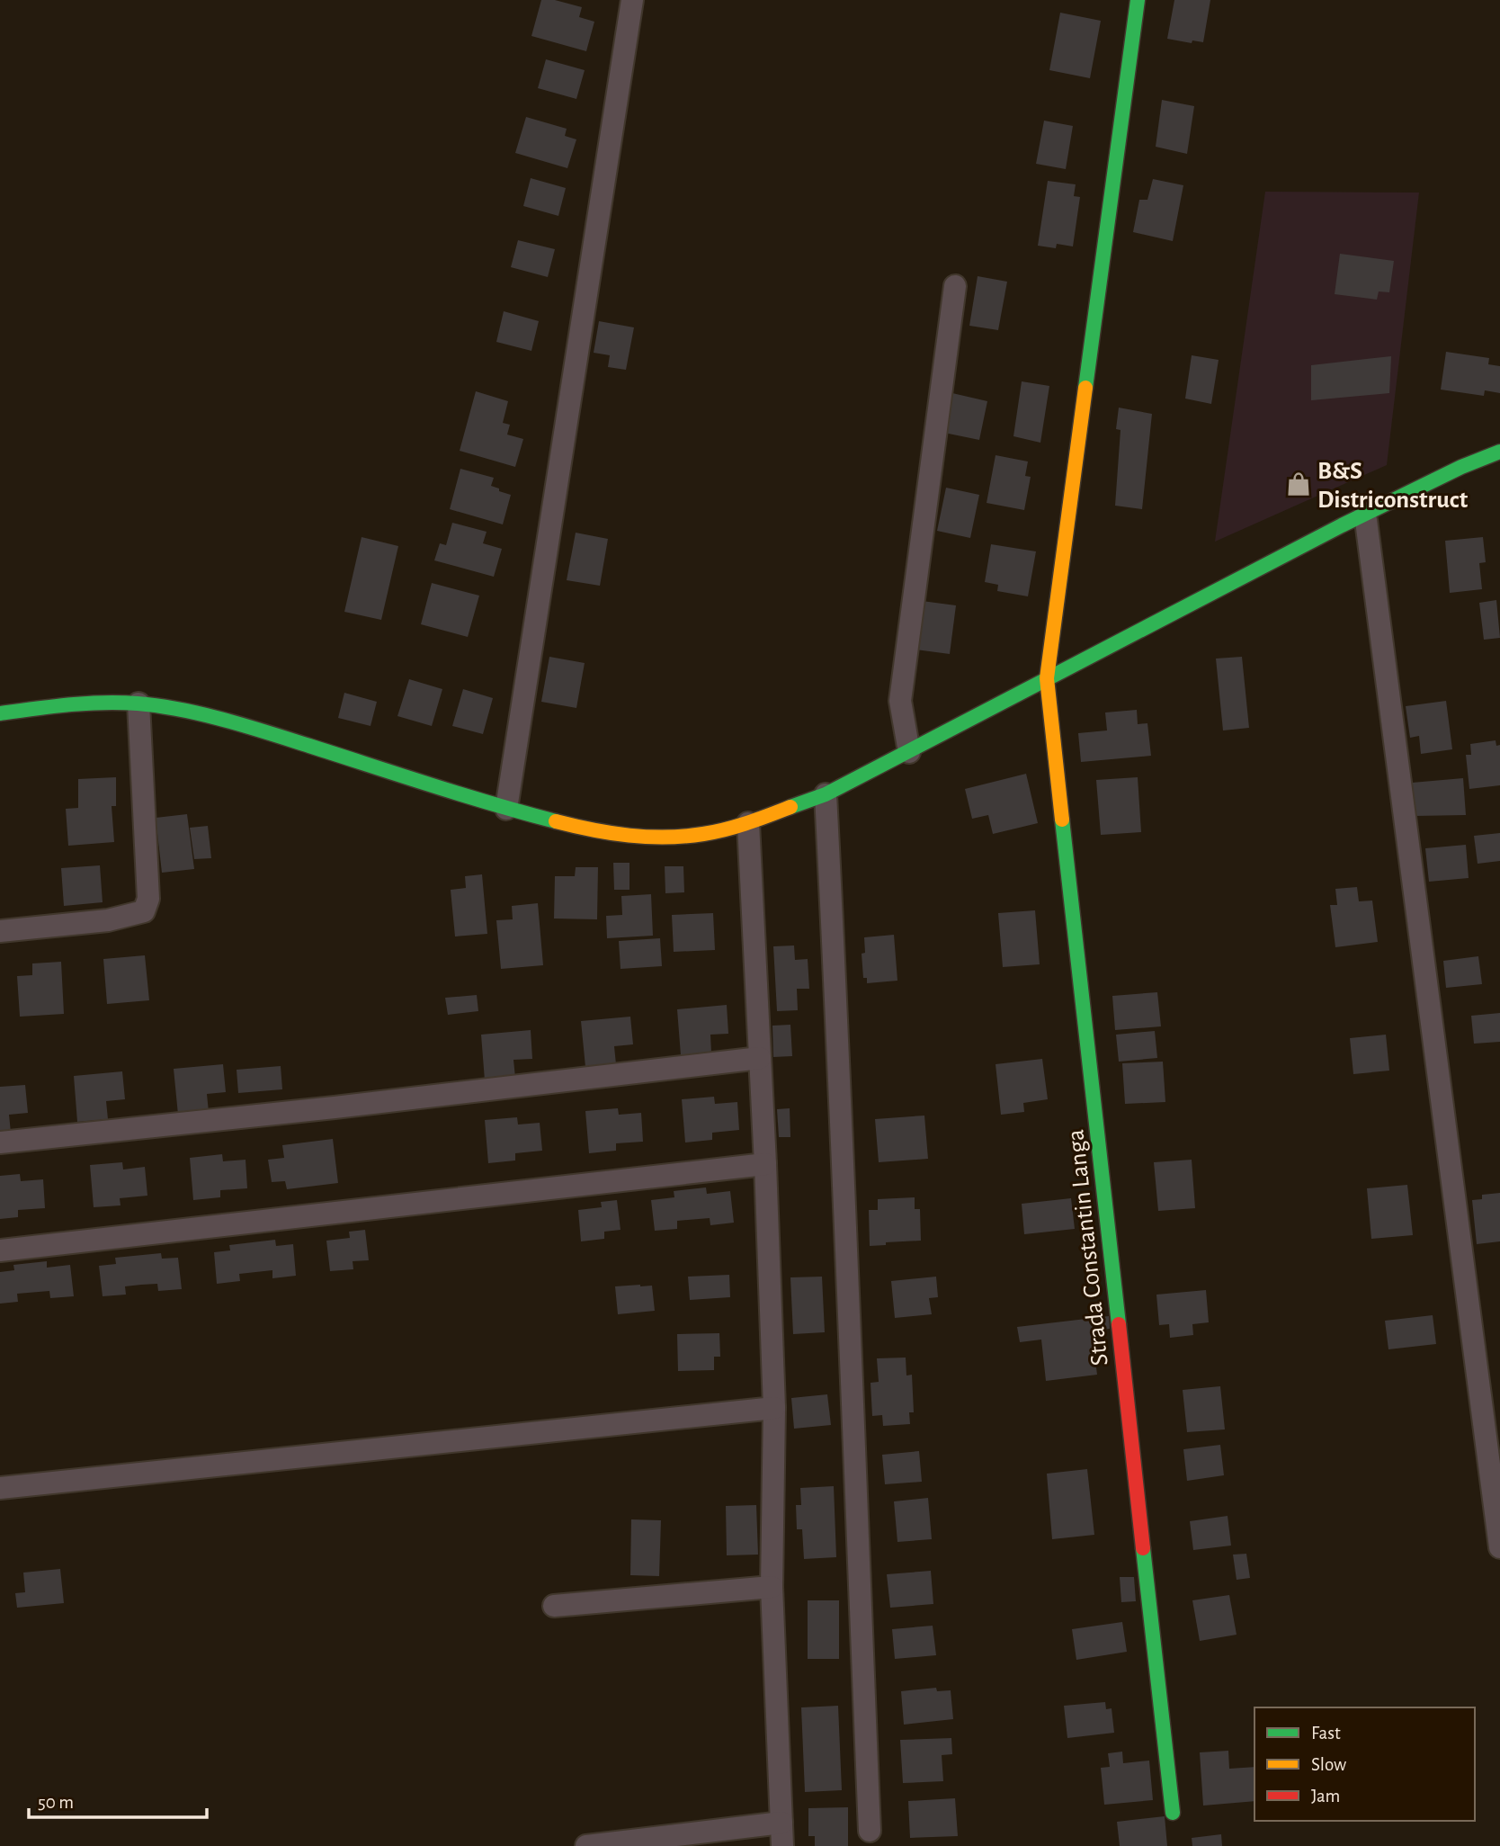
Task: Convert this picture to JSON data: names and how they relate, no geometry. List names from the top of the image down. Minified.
{"streets":{"street":["Strada Constantin Langa"]},"places":{"shop":["B&S Districonstruct"]},"legend":["Fast","Slow","Jam"],"scale_bar":"50 m"}
